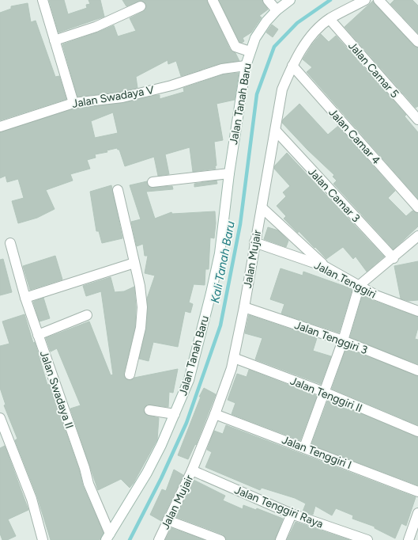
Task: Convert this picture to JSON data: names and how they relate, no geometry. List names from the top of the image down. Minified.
{"streets":{"street":["Jalan Camar 5","Jalan Swadaya V","Jalan Tanah Baru","Jalan Camar 4","Jalan Camar 3","Jalan Mujair","Jalan Tenggiri","Jalan Tenggiri 3","Jalan Swadaya II","Jalan Tenggiri II","Jalan Tenggiri I","Jalan Tenggiri Raya"]},"crossings":[["Jalan Camar 5","Jalan Mujair"],["Jalan Swadaya V","Jalan Tanah Baru"],["Jalan Tanah Baru","Jalan Swadaya II"],["Jalan Camar 4","Jalan Mujair"],["Jalan Camar 3","Jalan Mujair"],["Jalan Mujair","Jalan Tenggiri"],["Jalan Mujair","Jalan Tenggiri 3"],["Jalan Mujair","Jalan Tenggiri II"],["Jalan Mujair","Jalan Tenggiri I"],["Jalan Mujair","Jalan Tenggiri Raya"]],"water":["Kali Tanah Baru"]}
